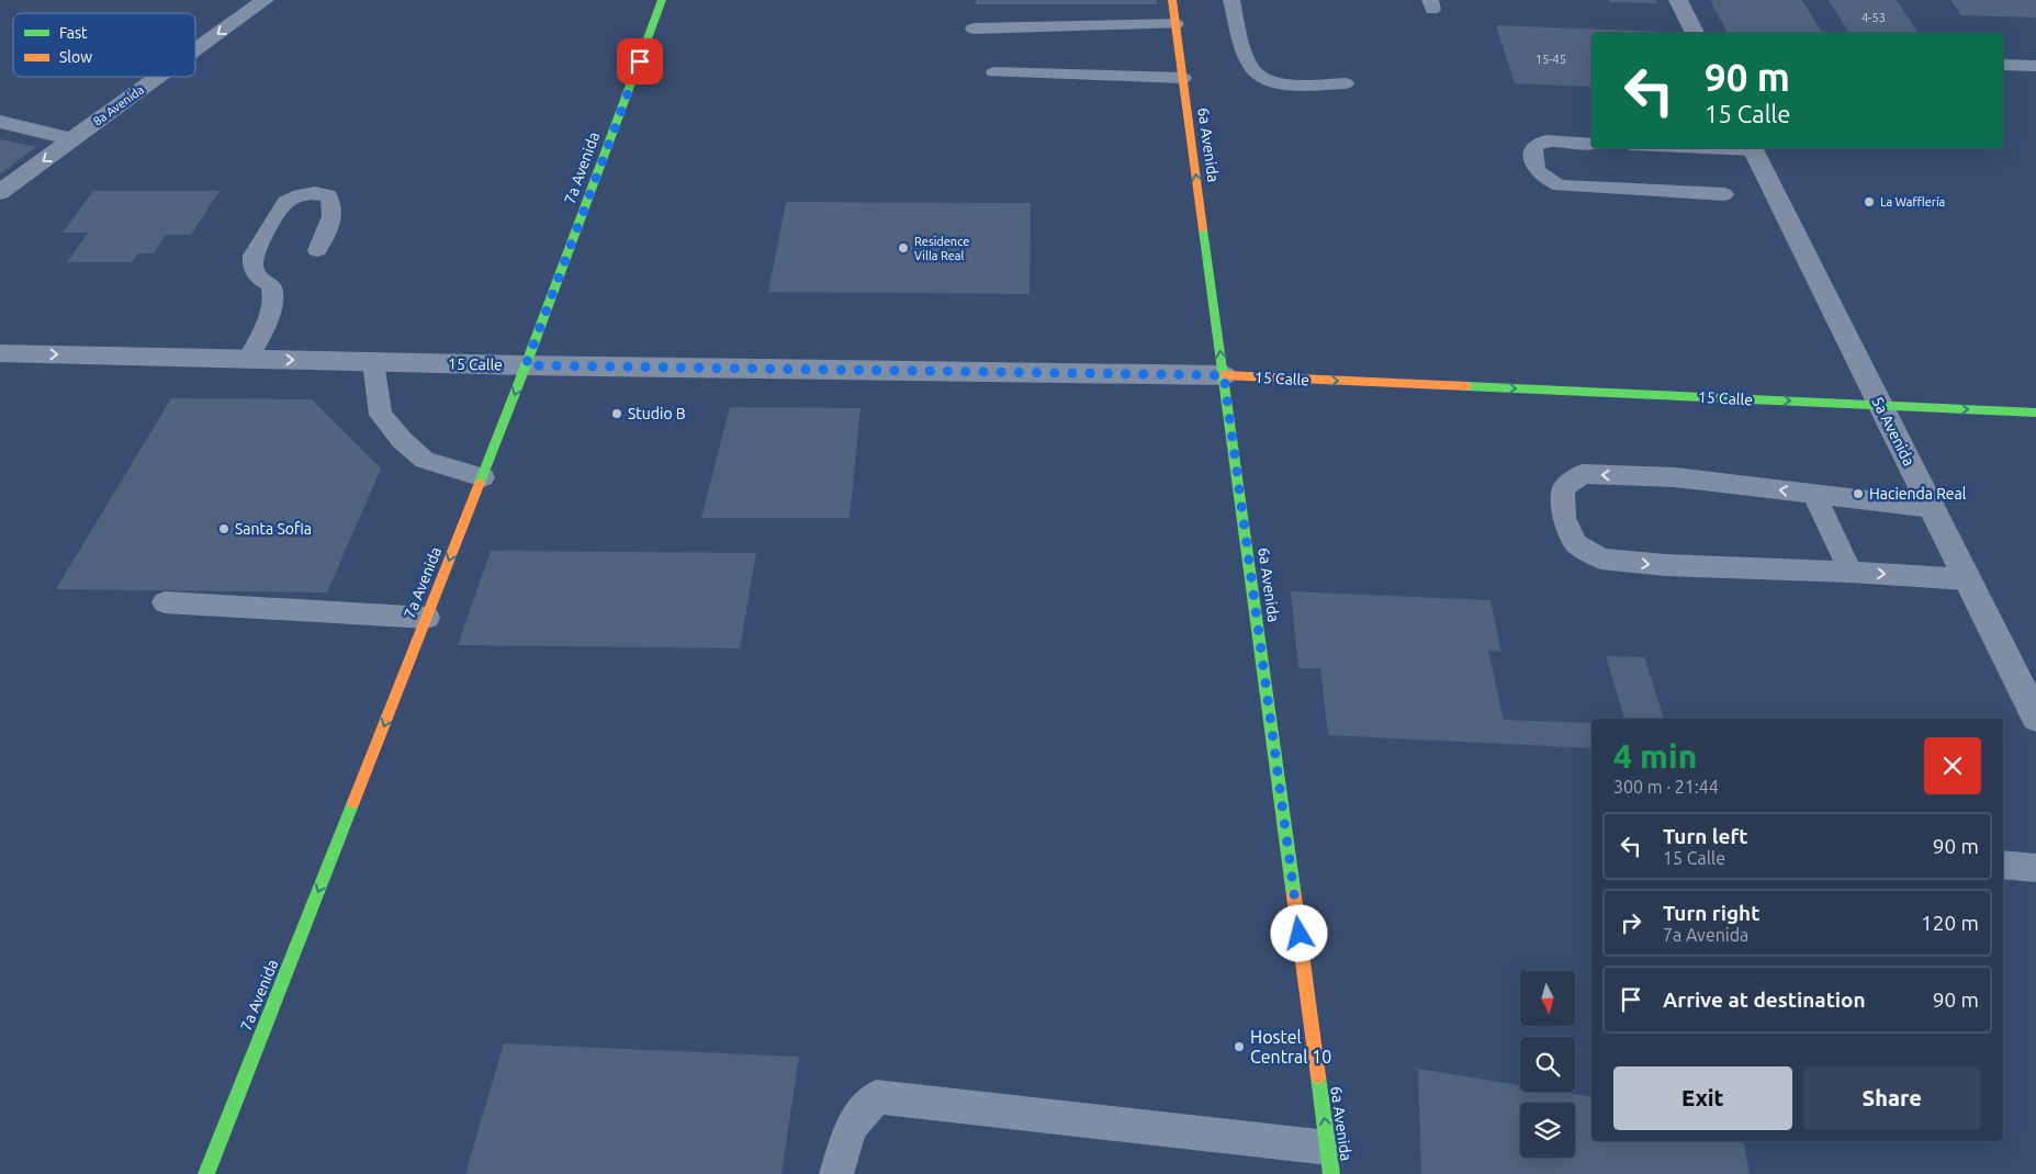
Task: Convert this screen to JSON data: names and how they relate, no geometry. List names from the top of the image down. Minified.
{"streets":{"street":["8a Avenida","6a Avenida","7a Avenida","15 Calle","5a Avenida"]},"crossings":[["6a Avenida","15 Calle"],["7a Avenida","15 Calle"],["15 Calle","5a Avenida"]],"one_way":["8a Avenida","6a Avenida","7a Avenida","15 Calle"],"places":["La Wafflería","Residence Villa Real","Studio B","Hacienda Real","Santa Sofia","Hostel Central 10"],"house_numbers":["4-53","15-45"],"legend":["Fast","Slow"],"north":"bottom","page":{"turn":["90 m","15 Calle"],"heading":["4 min","300 m · 21:44"],"list":[{"name":"Turn left","note":"15 Calle","value":"90 m"},{"name":"Turn right","note":"7a Avenida","value":"120 m"},{"name":"Arrive at destination","value":"90 m"}],"buttons":["Exit","Share"]}}
